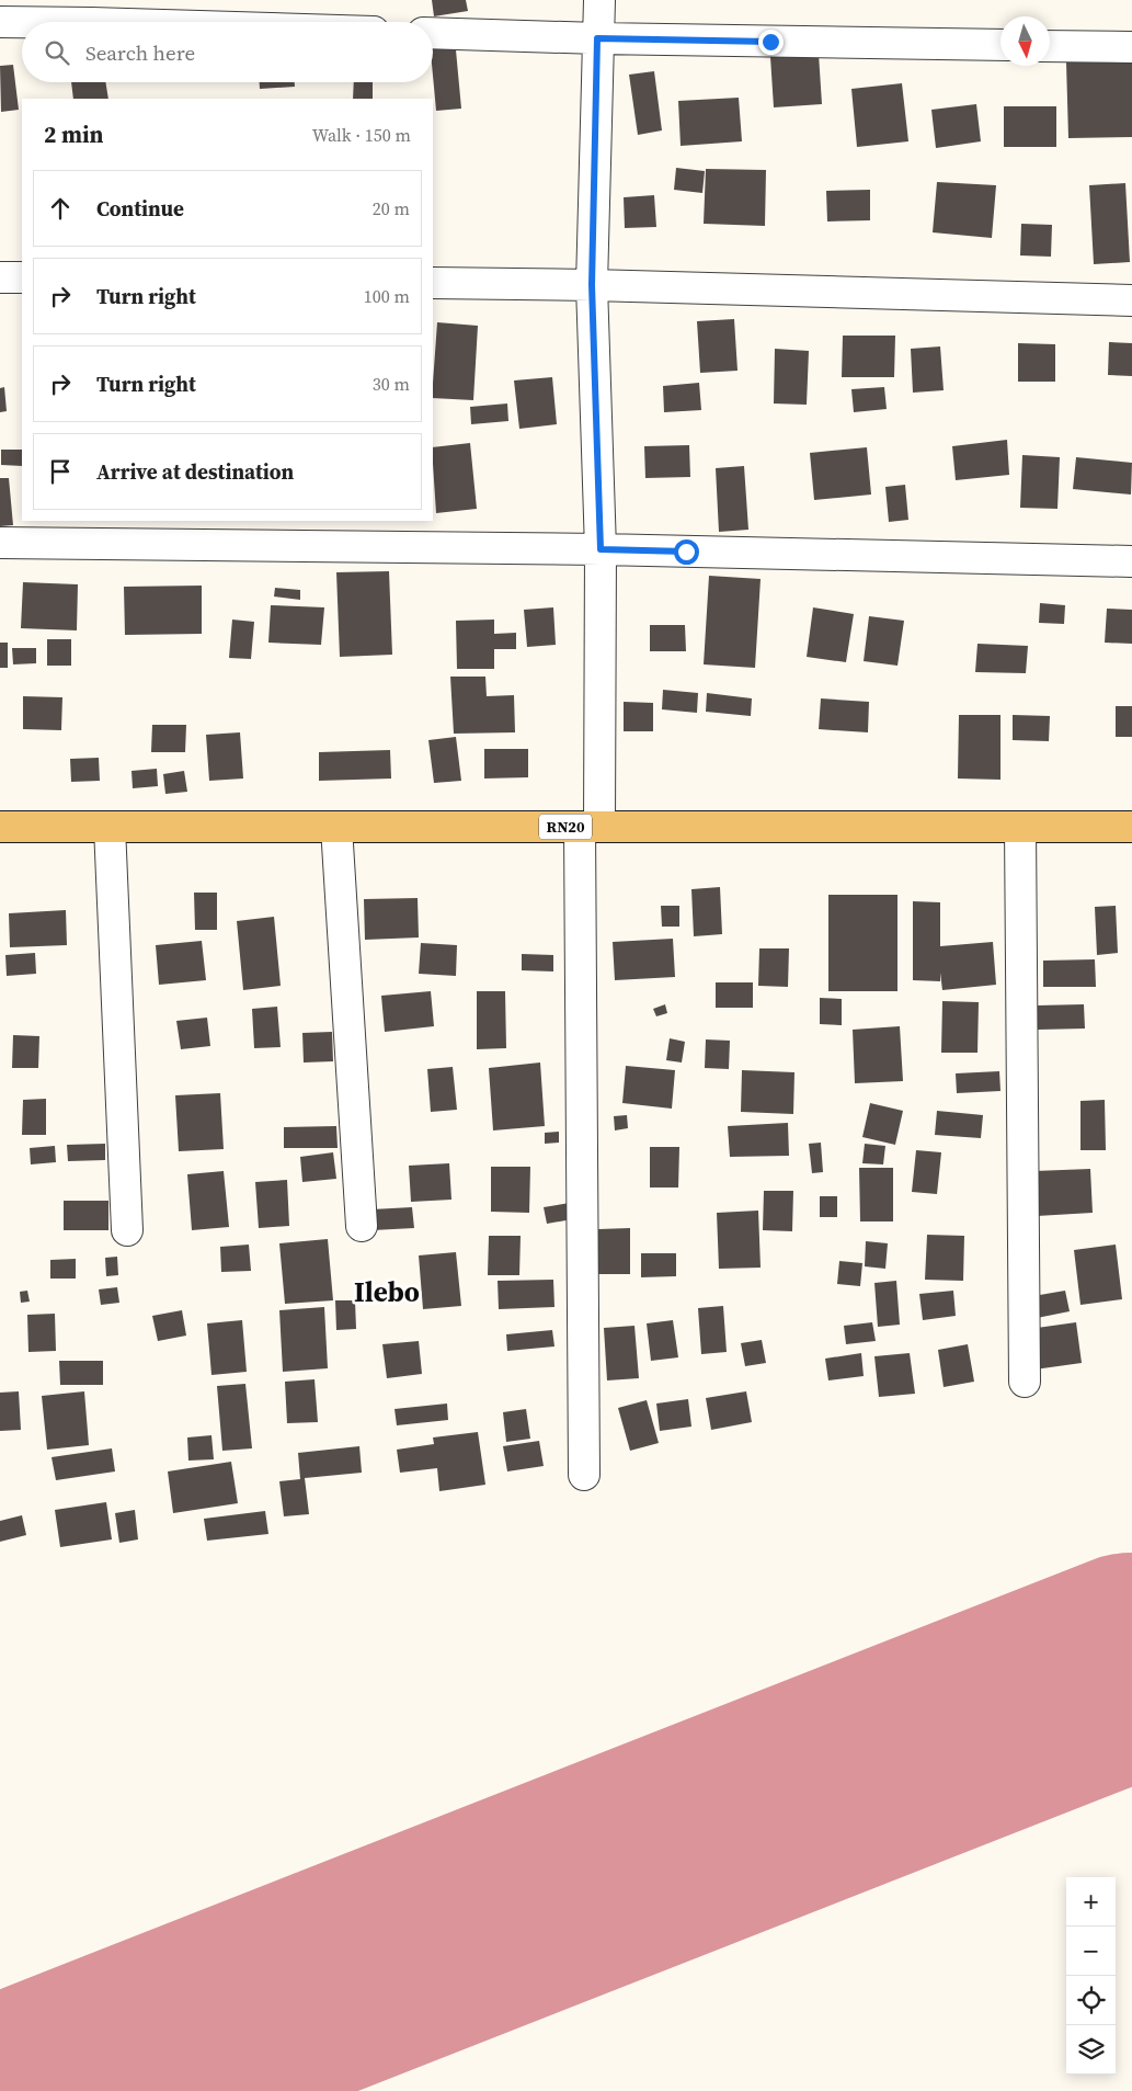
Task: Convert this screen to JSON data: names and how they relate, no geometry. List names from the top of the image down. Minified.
{"streets":{"main road":["RN20"]},"districts":["Ilebo"],"north":"bottom","page":{"search":"Search here","heading":["2 min","Walk · 150 m"],"list":[["Continue","20 m"],["Turn right","100 m"],["Turn right","30 m"],"Arrive at destination"],"map_buttons":["+","−"]}}
